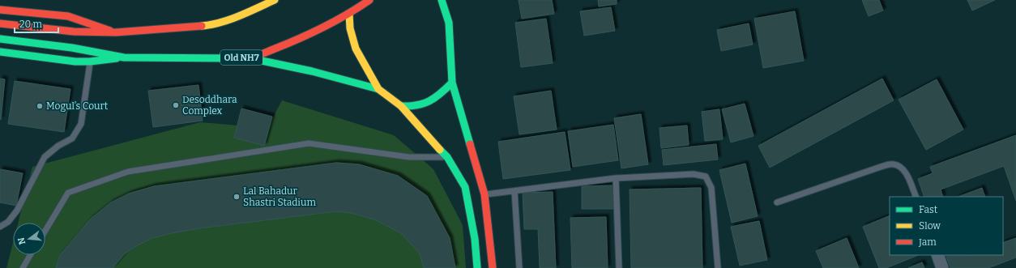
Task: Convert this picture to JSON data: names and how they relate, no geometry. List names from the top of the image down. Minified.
{"streets":{"main road":["Old NH7"]},"places":["Desoddhara Complex","Mogul’s Court","Lal Bahadur Shastri Stadium"],"legend":["Fast","Slow","Jam"],"scale_bar":"20 m","north":"left"}
